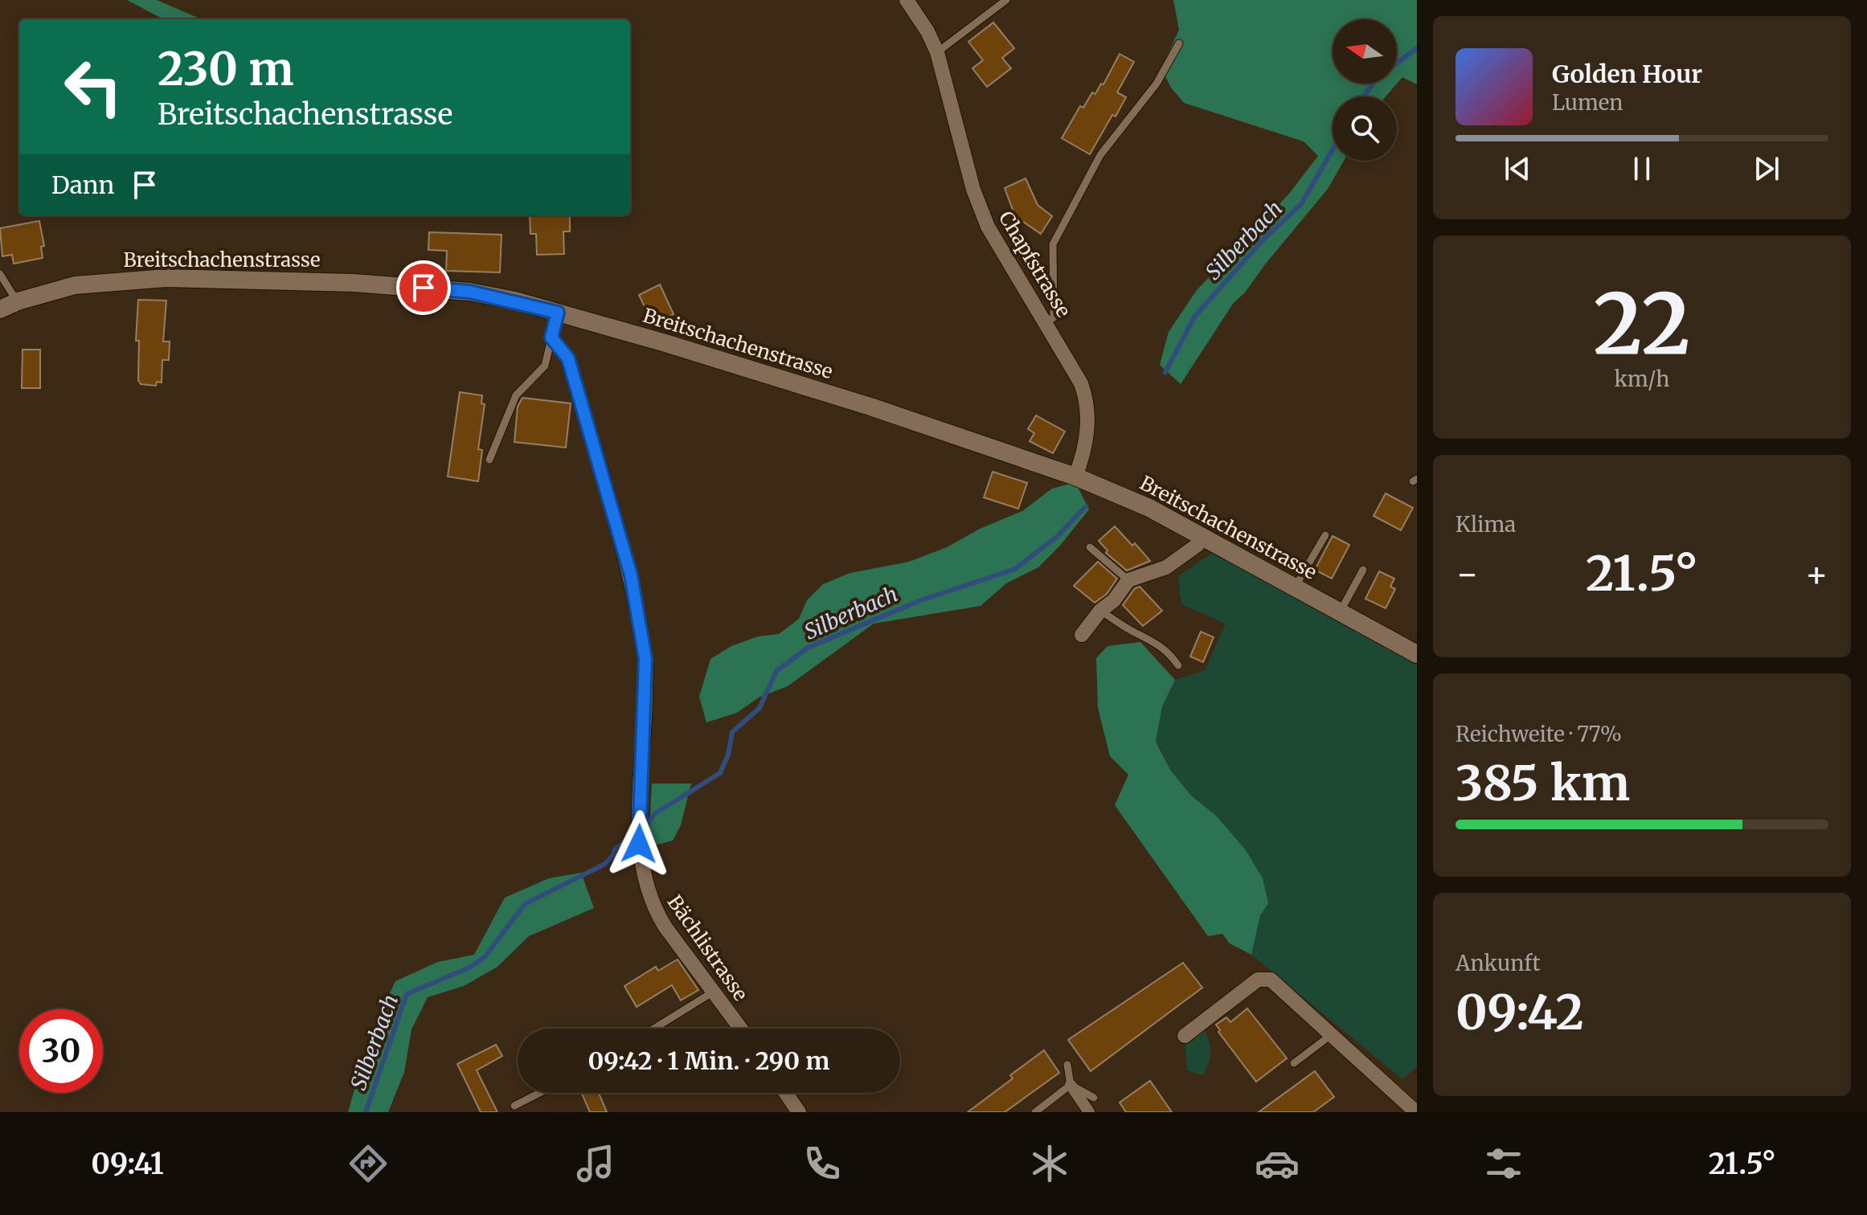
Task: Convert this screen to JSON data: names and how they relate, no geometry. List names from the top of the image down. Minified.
{"streets":{"street":["Breitschachenstrasse","Chapfstrasse","Bächlistrasse"]},"crossings":[["Breitschachenstrasse","Chapfstrasse"]],"water":["Silberbach"],"north":"left","page":{"turn":["230 m","Breitschachenstrasse"],"song":["Golden Hour","Lumen"],"then":"Dann","tile":[["22","km/h"],"Klima",["Reichweite · 77%","385 km"],["Ankunft","09:42"]],"heat":["−","21.5°","+"],"limit":"30","trip":"09:42 · 1 Min. · 290 m","tabs":["09:41","21.5°"]}}
